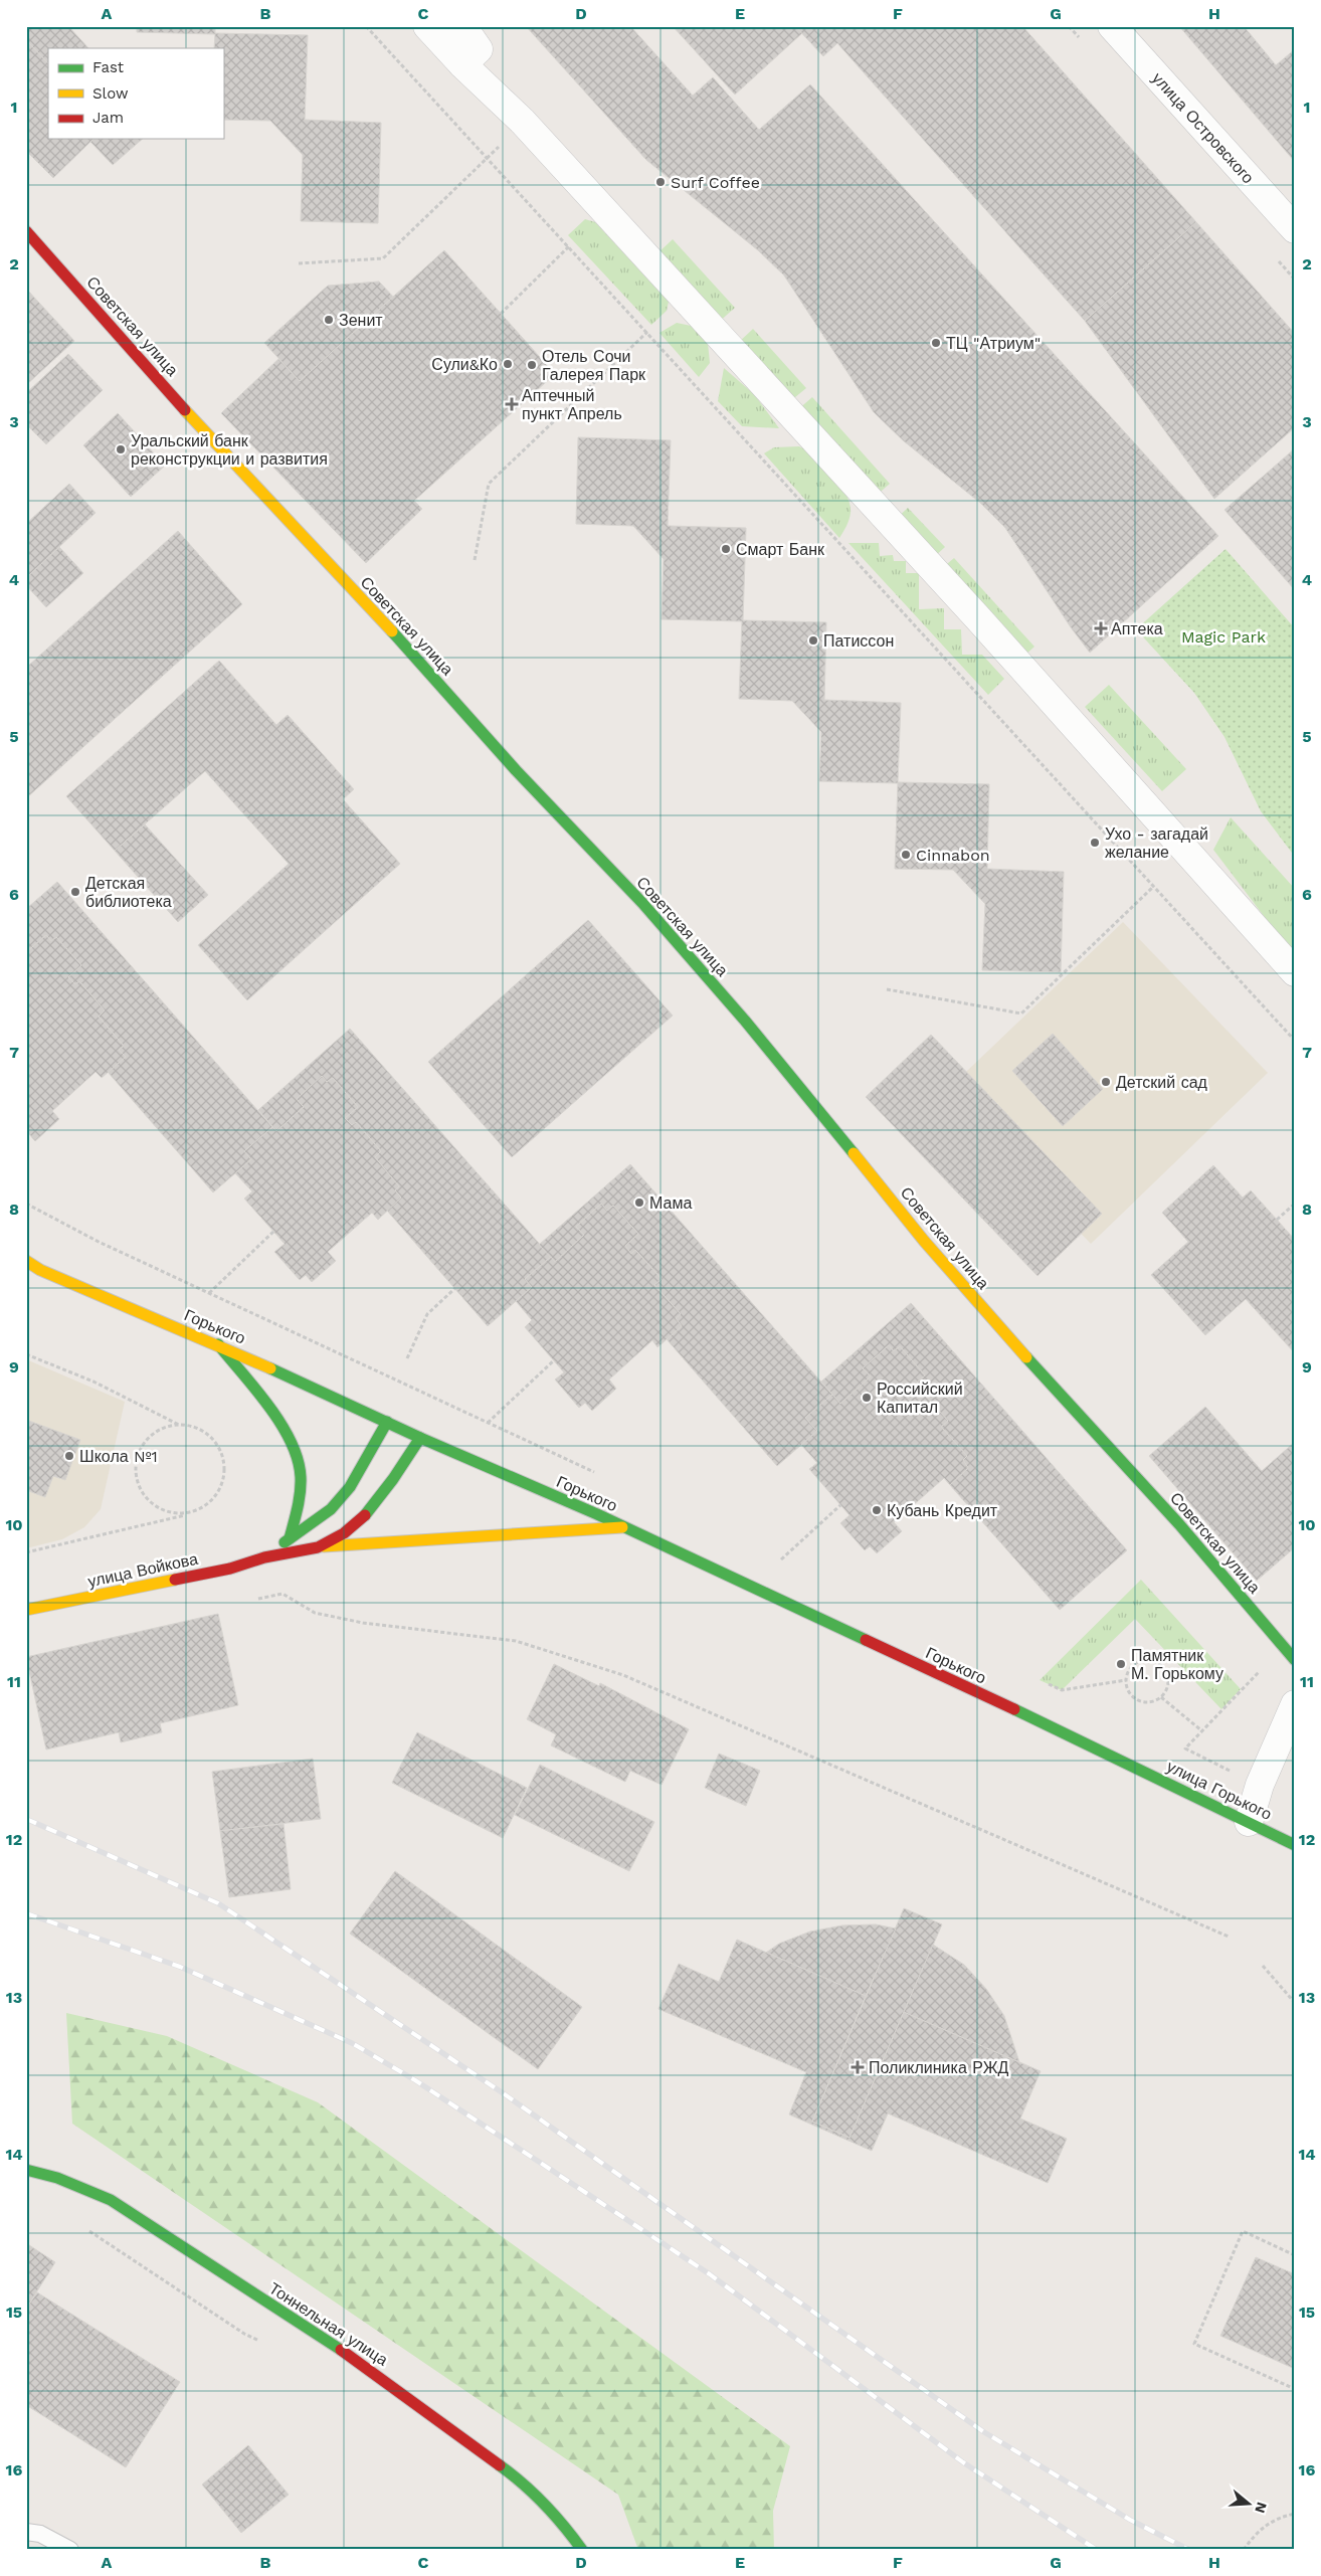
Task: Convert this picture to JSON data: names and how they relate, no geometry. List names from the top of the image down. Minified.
{"streets":{"main road":["Советская улица","Горького","улица Войкова","улица Горького","Тоннельная улица"],"street":["улица Островского"]},"crossings":[["Горького","улица Горького"]],"parks":["Magic Park"],"places":{"other":["Surf Coffee","Зенит","ТЦ \"Атриум\"","Сули&Ко","Отель Сочи Галерея Парк","Уральский банк реконструкции и развития","Смарт Банк","Патиссон","Ухо - загадай желание","Cinnabon","Детская библиотека","Детский сад","Мама","Российский Капитал","Школа №1","Кубань Кредит","Памятник М. Горькому"],"health":["Аптечный пункт Апрель","Аптека","Поликлиника РЖД"]},"legend":["Fast","Slow","Jam"],"north":"right","grid":{"columns":["A","B","C","D","E","F","G","H"],"rows":["1","2","3","4","5","6","7","8","9","10","11","12","13","14","15","16"]}}
